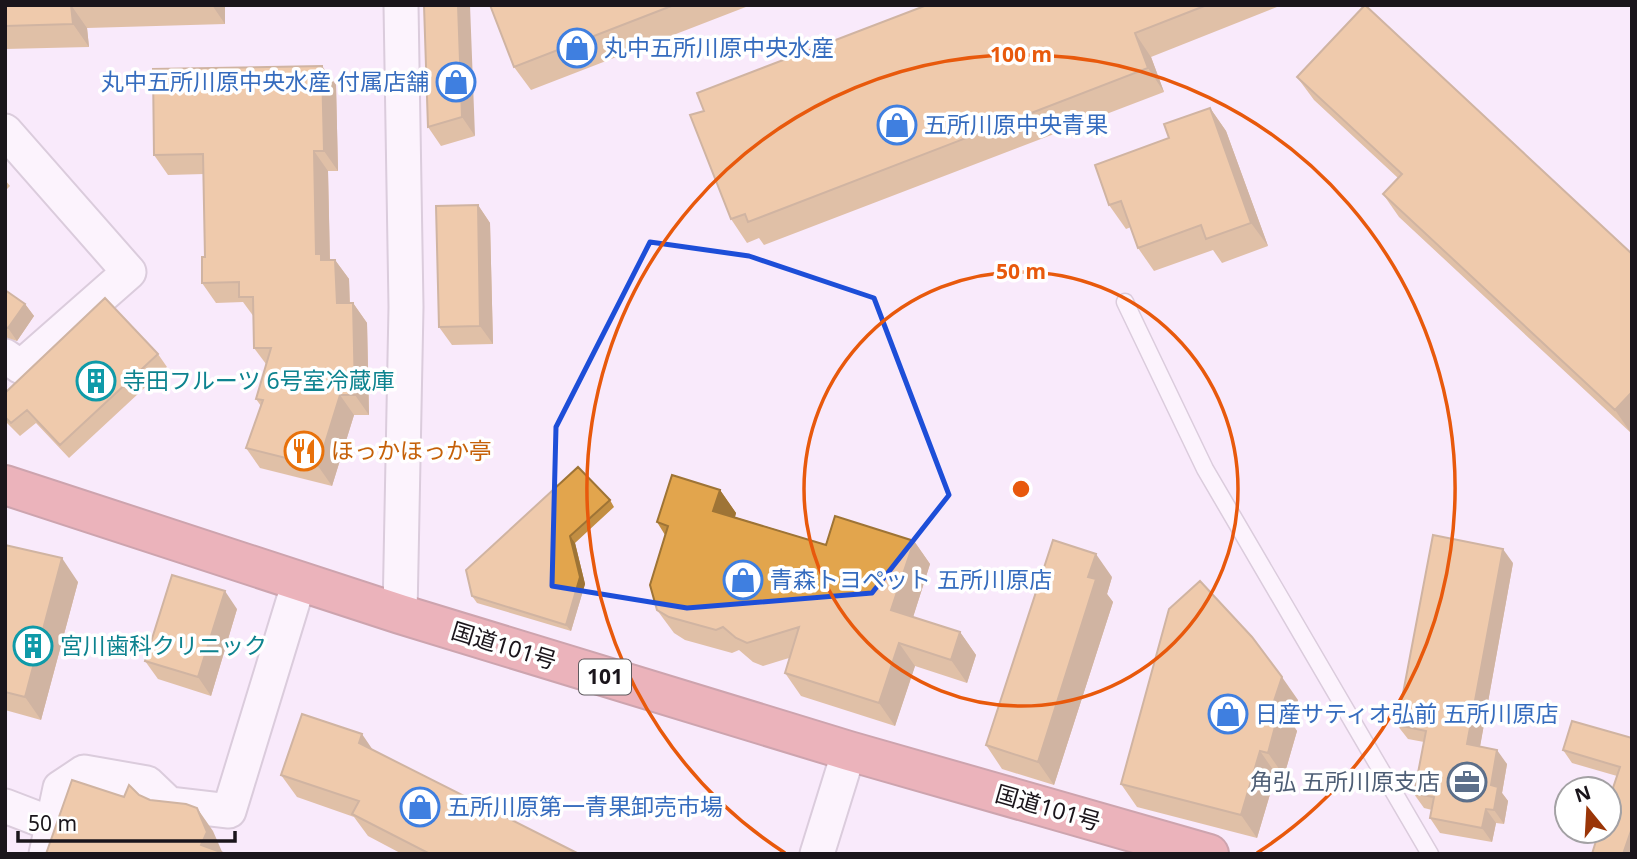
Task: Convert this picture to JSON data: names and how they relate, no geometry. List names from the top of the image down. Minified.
{"streets":{"highway":["国道101号","101"]},"places":{"shop":["丸中五所川原中央水産","丸中五所川原中央水産 付属店舗","五所川原中央青果","青森トヨペット 五所川原店","日産サティオ弘前 五所川原店","五所川原第一青果卸売市場"],"building":["寺田フルーツ 6号室冷蔵庫","宮川歯科クリニック"],"restaurant":["ほっかほっか亭"],"office":["角弘 五所川原支店"]},"scale_bar":"50 m","north":"top","rings":["100 m","50 m"]}
